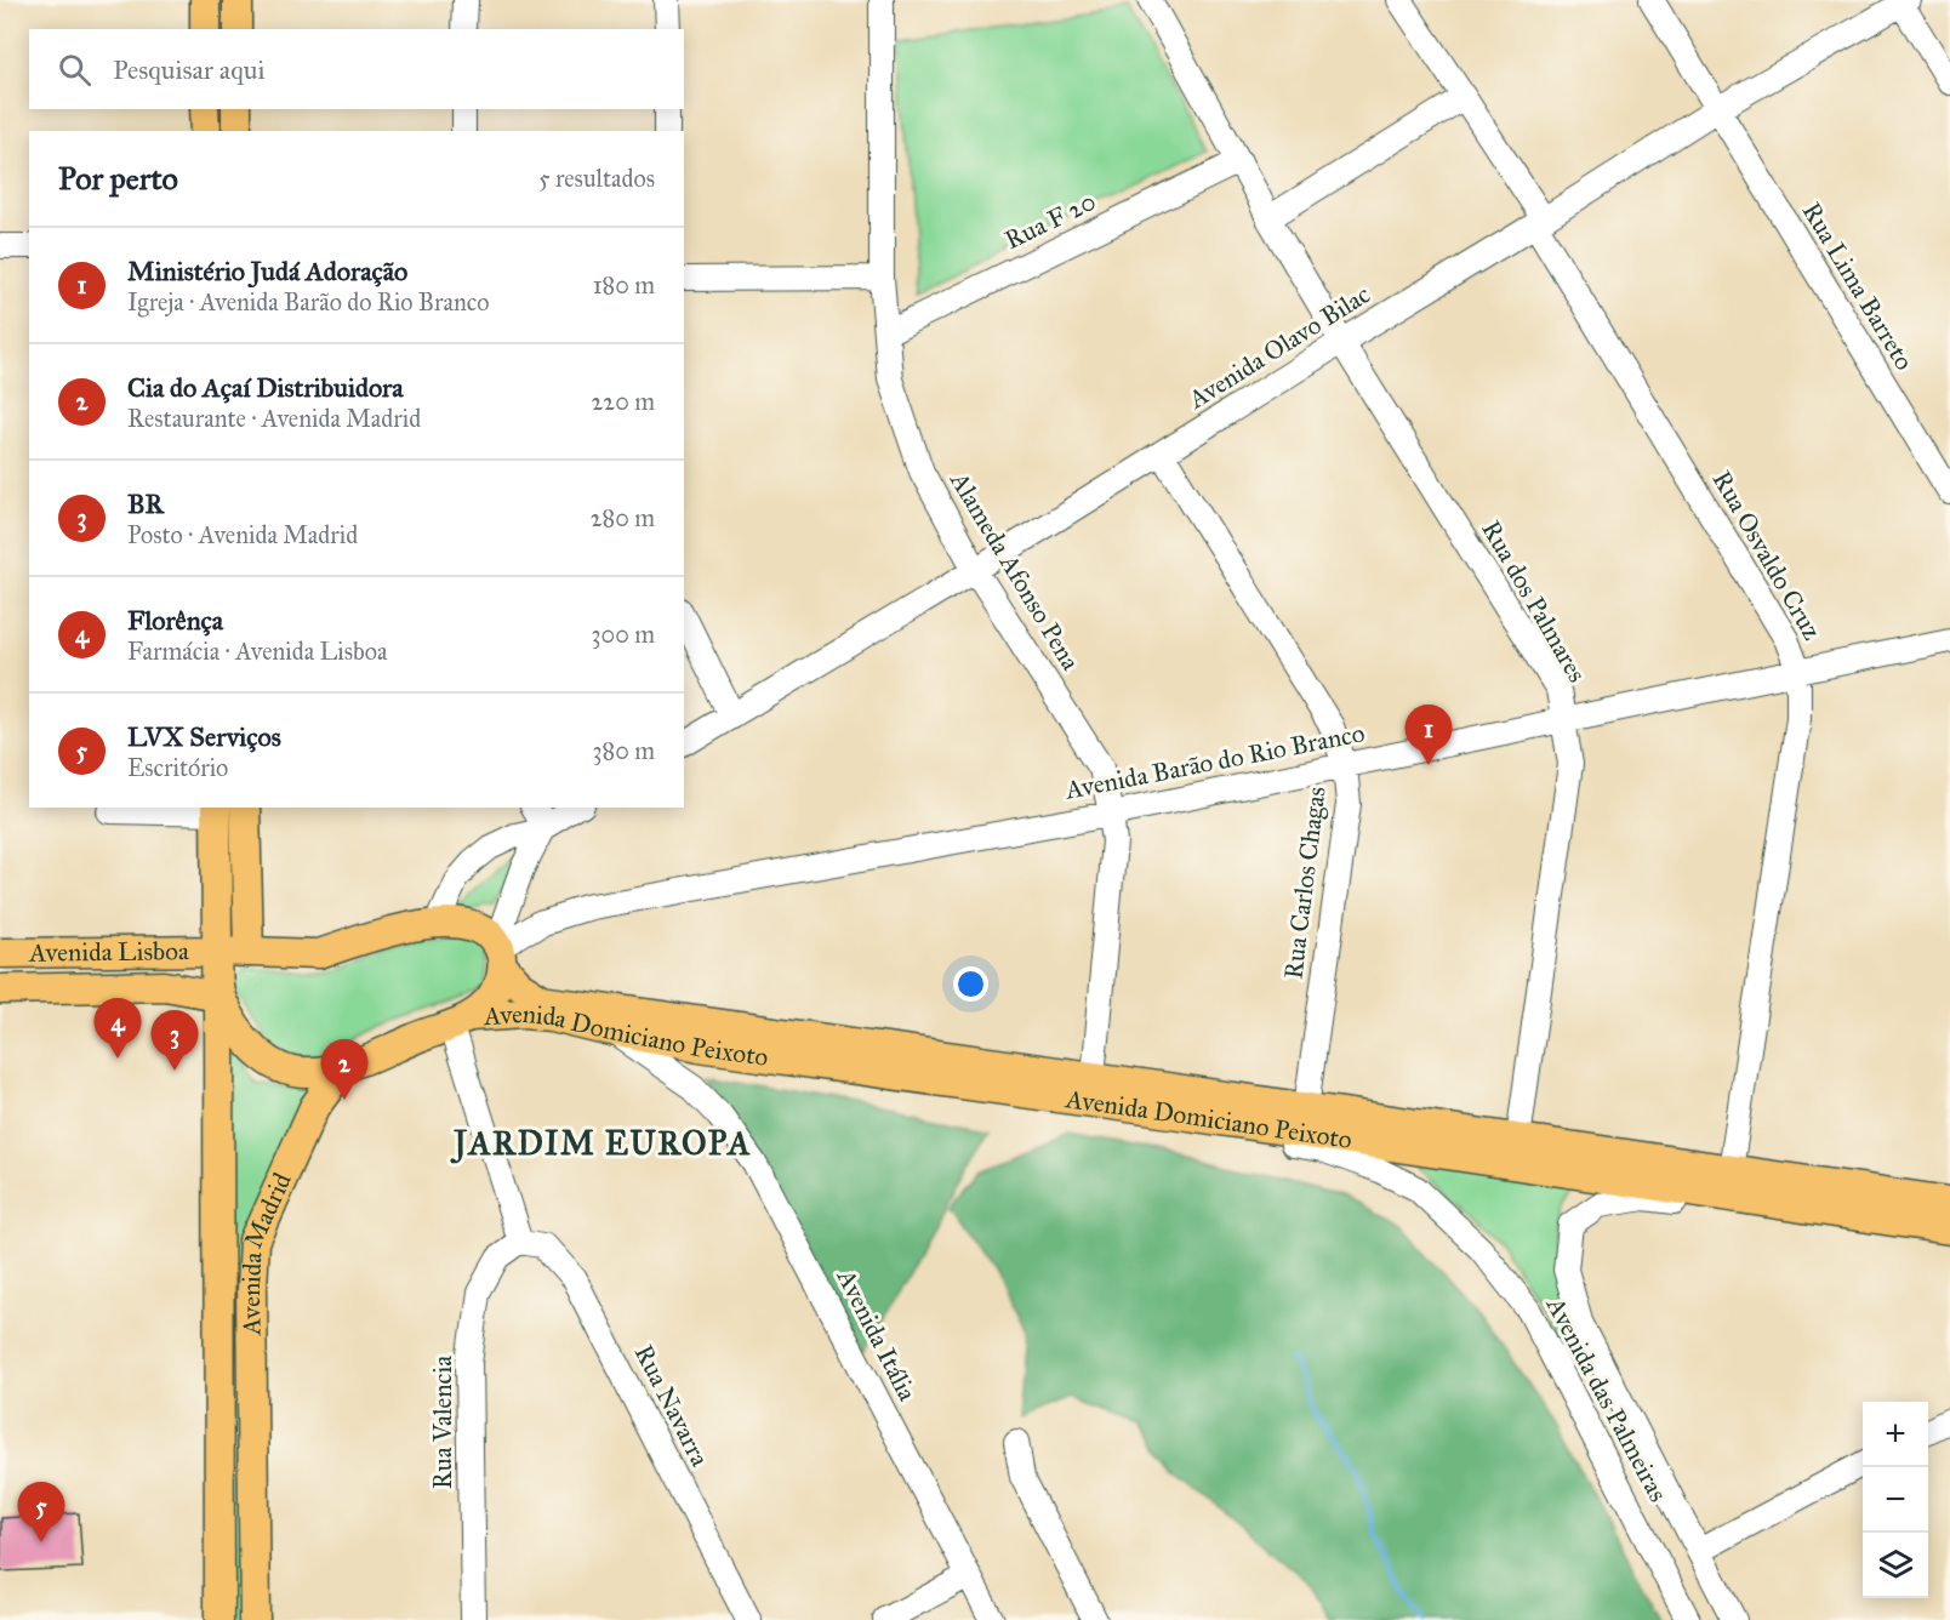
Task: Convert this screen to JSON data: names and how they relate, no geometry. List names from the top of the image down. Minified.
{"streets":{"main road":["Avenida Lisboa","Avenida Domiciano Peixoto","Avenida Madrid"],"street":["Rua F 20","Rua Lima Barreto","Avenida Olavo Bilac","Rua Osvaldo Cruz","Alameda Afonso Pena","Rua dos Palmares","Avenida Barão do Rio Branco","Rua Carlos Chagas","Avenida Itália","Avenida das Palmeiras","Rua Navarra","Rua Valencia"]},"crossings":[["Rua F 20","Alameda Afonso Pena"],["Rua Lima Barreto","Avenida Olavo Bilac"],["Avenida Olavo Bilac","Rua Osvaldo Cruz"],["Avenida Olavo Bilac","Alameda Afonso Pena"],["Avenida Olavo Bilac","Rua dos Palmares"],["Avenida Olavo Bilac","Rua Carlos Chagas"],["Rua Osvaldo Cruz","Avenida Barão do Rio Branco"],["Rua Osvaldo Cruz","Avenida Domiciano Peixoto"],["Alameda Afonso Pena","Avenida Barão do Rio Branco"],["Alameda Afonso Pena","Avenida Domiciano Peixoto"],["Rua dos Palmares","Avenida Barão do Rio Branco"],["Rua dos Palmares","Avenida Domiciano Peixoto"],["Avenida Barão do Rio Branco","Rua Carlos Chagas"],["Avenida Barão do Rio Branco","Avenida Domiciano Peixoto"],["Rua Carlos Chagas","Avenida Domiciano Peixoto"],["Avenida Lisboa","Avenida Domiciano Peixoto"],["Avenida Lisboa","Avenida Madrid"],["Avenida Domiciano Peixoto","Avenida Itália"],["Avenida Domiciano Peixoto","Avenida das Palmeiras"],["Rua Navarra","Rua Valencia"]],"districts":["JARDIM EUROPA"],"page":{"search":"Pesquisar aqui","heading":["Por perto","5 resultados"],"list":[{"mark":"1","name":"Ministério Judá Adoração","note":"Igreja · Avenida Barão do Rio Branco","value":"180 m"},{"mark":"2","name":"Cia do Açaí Distribuidora","note":"Restaurante · Avenida Madrid","value":"220 m"},{"mark":"3","name":"BR","note":"Posto · Avenida Madrid","value":"280 m"},{"mark":"4","name":"Florênça","note":"Farmácia · Avenida Lisboa","value":"300 m"},{"mark":"5","name":"LVX Serviços","note":"Escritório","value":"380 m"}],"pins":["1","4","3","2","5"],"map_buttons":["+","−"]}}
